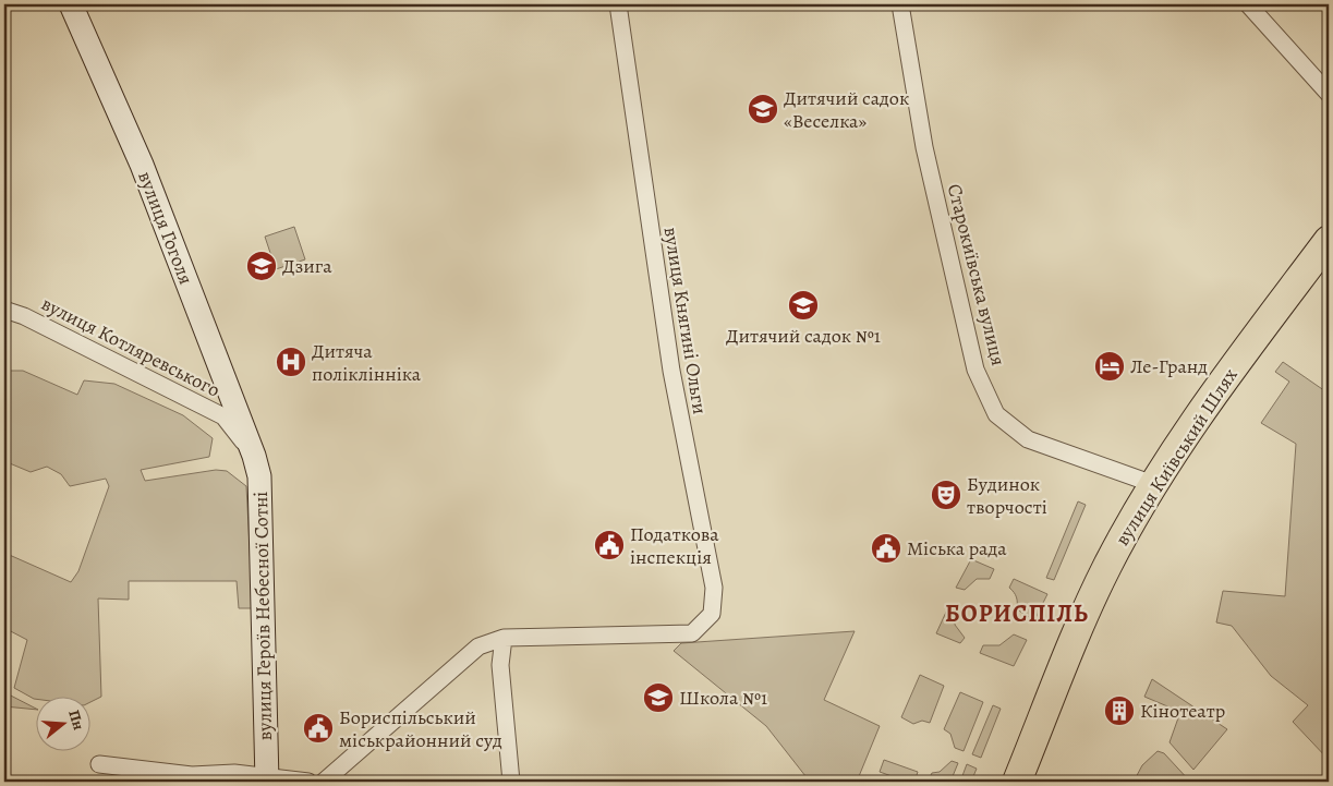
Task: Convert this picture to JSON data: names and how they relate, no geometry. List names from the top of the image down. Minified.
{"streets":{"highway":["вулиця Київський Шлях"],"street":["вулиця Гоголя","Старокиївська вулиця","вулиця Княгині Ольги","вулиця Котляревського","вулиця Героїв Небесної Сотні"]},"crossings":[["вулиця Гоголя","вулиця Котляревського"],["вулиця Гоголя","вулиця Героїв Небесної Сотні"],["Старокиївська вулиця","вулиця Київський Шлях"],["вулиця Котляревського","вулиця Героїв Небесної Сотні"]],"districts":["БОРИСПІЛЬ"],"places":{"school or university":["Дитячий садок «Веселка»","Дзига","Дитячий садок №1","Школа №1"],"hospital":["Дитяча поліклінніка"],"hotel":["Ле-Гранд"],"theatre":["Будинок творчості"],"public building":["Податкова інспекція","Міська рада","Бориспільський міськрайонний суд"],"building":["Кінотеатр"]},"north":"right"}
